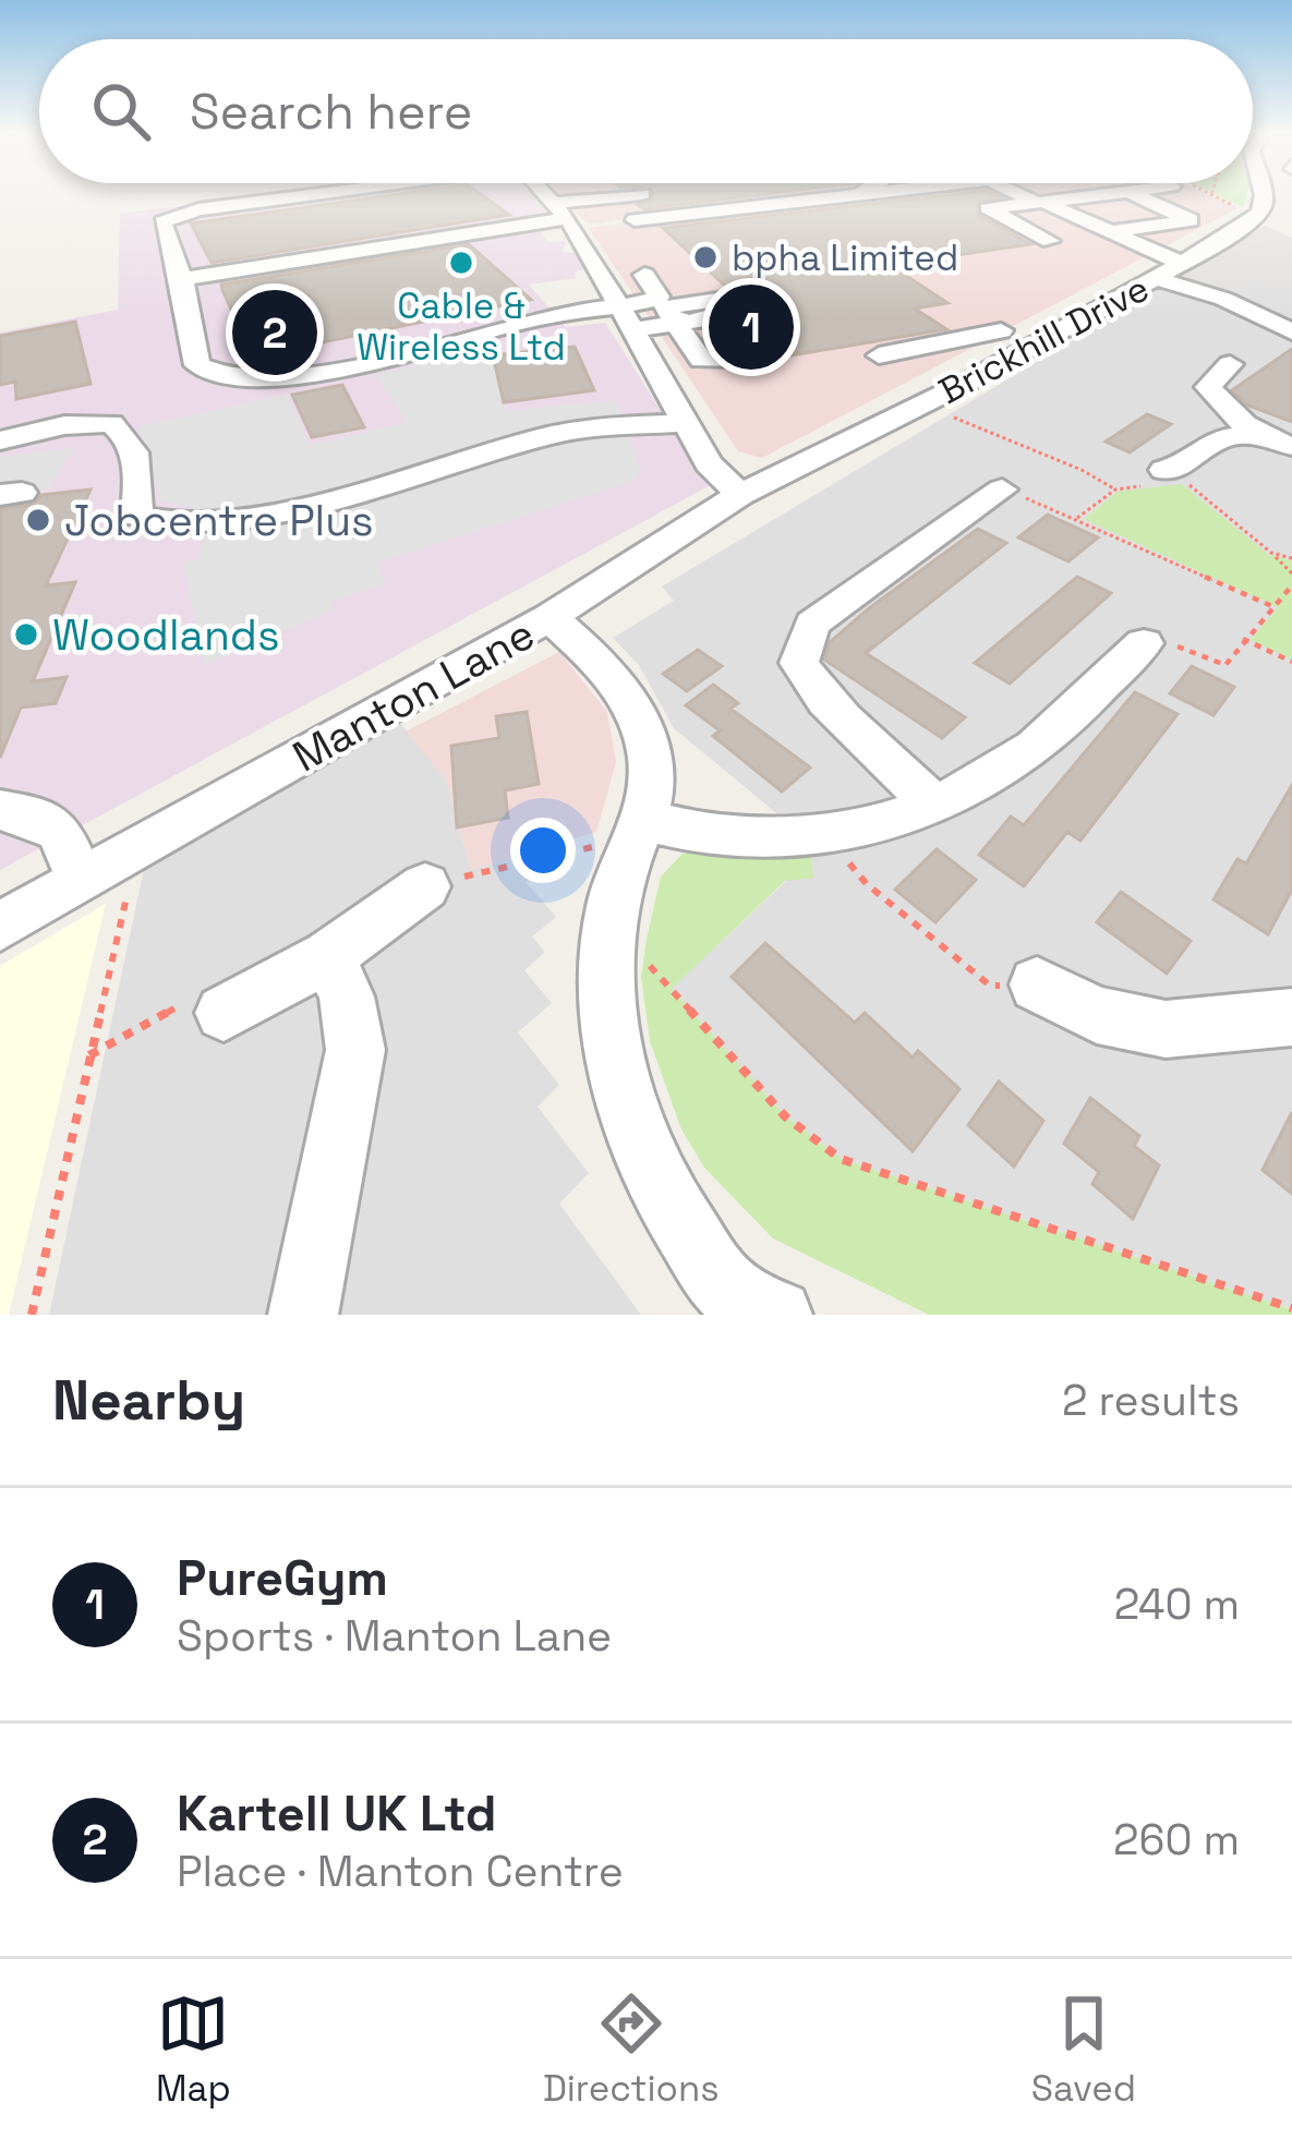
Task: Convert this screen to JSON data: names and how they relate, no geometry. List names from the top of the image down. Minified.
{"streets":{"street":["Brickhill Drive","Manton Lane"]},"crossings":[["Brickhill Drive","Manton Lane"]],"places":["bpha Limited","Cable & Wireless Ltd","Jobcentre Plus","Woodlands"],"page":{"search":"Search here","pins":["1","2"],"heading":["Nearby","2 results"],"list":[{"mark":"1","name":"PureGym","note":"Sports · Manton Lane","value":"240 m"},{"mark":"2","name":"Kartell UK Ltd","note":"Place · Manton Centre","value":"260 m"}],"nav":["Map","Directions","Saved"]}}
